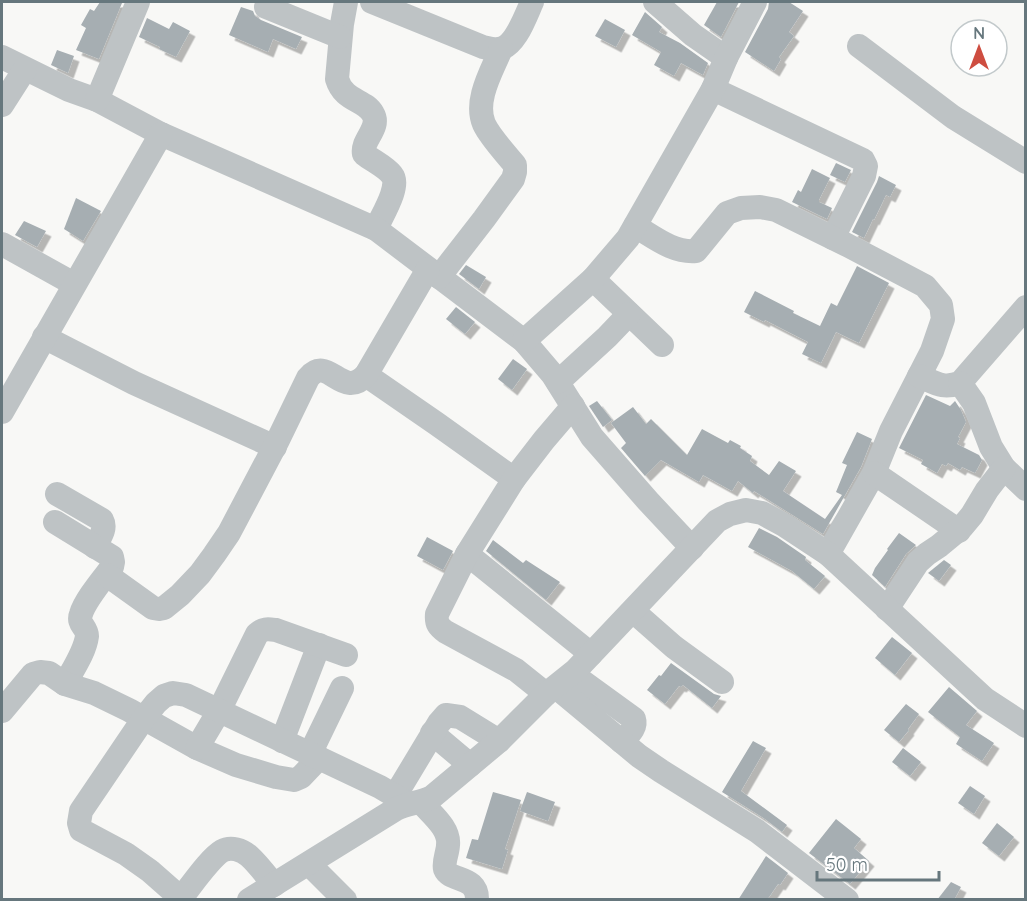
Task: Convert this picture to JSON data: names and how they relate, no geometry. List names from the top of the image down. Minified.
{"scale_bar":"50 m","north":"top"}
